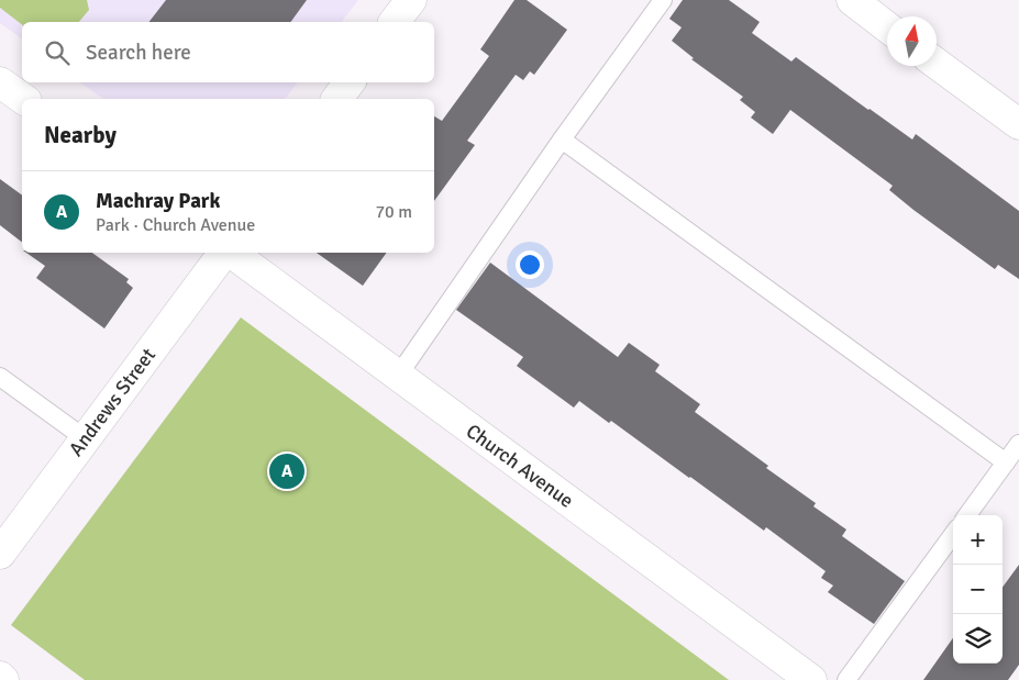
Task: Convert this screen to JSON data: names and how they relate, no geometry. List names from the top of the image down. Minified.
{"streets":{"street":["Andrews Street","Church Avenue"]},"north":"top","page":{"search":"Search here","heading":"Nearby","list":[{"mark":"A","name":"Machray Park","note":"Park · Church Avenue","value":"70 m"}],"pins":"A","map_buttons":["+","−"]}}
